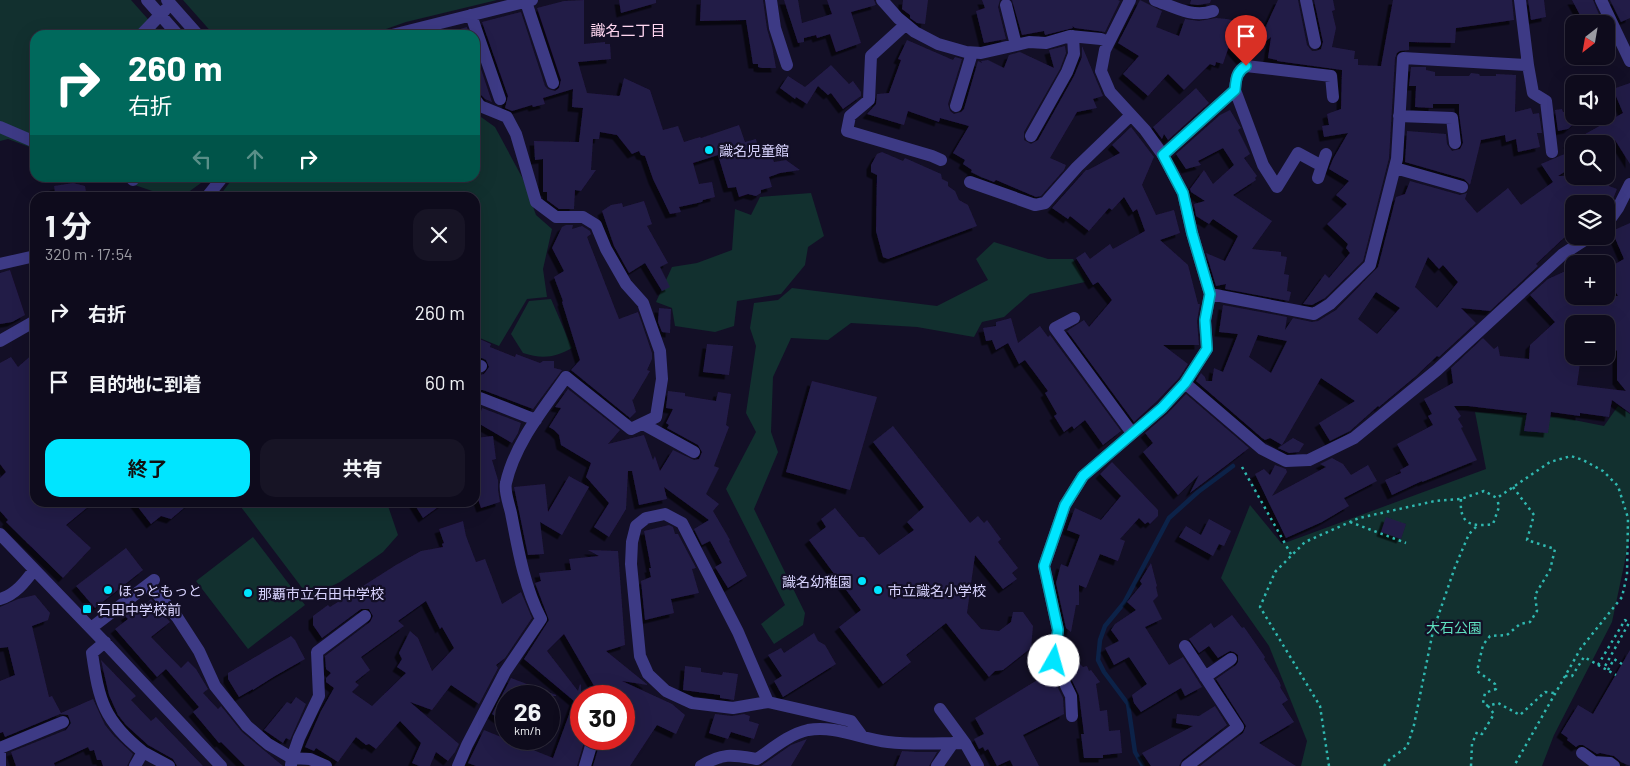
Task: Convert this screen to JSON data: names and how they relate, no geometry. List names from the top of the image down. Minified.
{"districts":["識名二丁目"],"parks":["大石公園"],"places":{"other":["識名児童館","識名幼稚園","ほっともっと","市立識名小学校","那覇市立石田中学校"],"transit":["石田中学校前"]},"north":"bottom left","page":{"map_buttons":["+","−"],"turn":["260 m","右折"],"heading":["1 分","320 m · 17:54"],"list":[{"name":"右折","value":"260 m"},{"name":"目的地に到着","value":"60 m"}],"buttons":["終了","共有"],"speed":"26 km/h","limit":"30"}}
